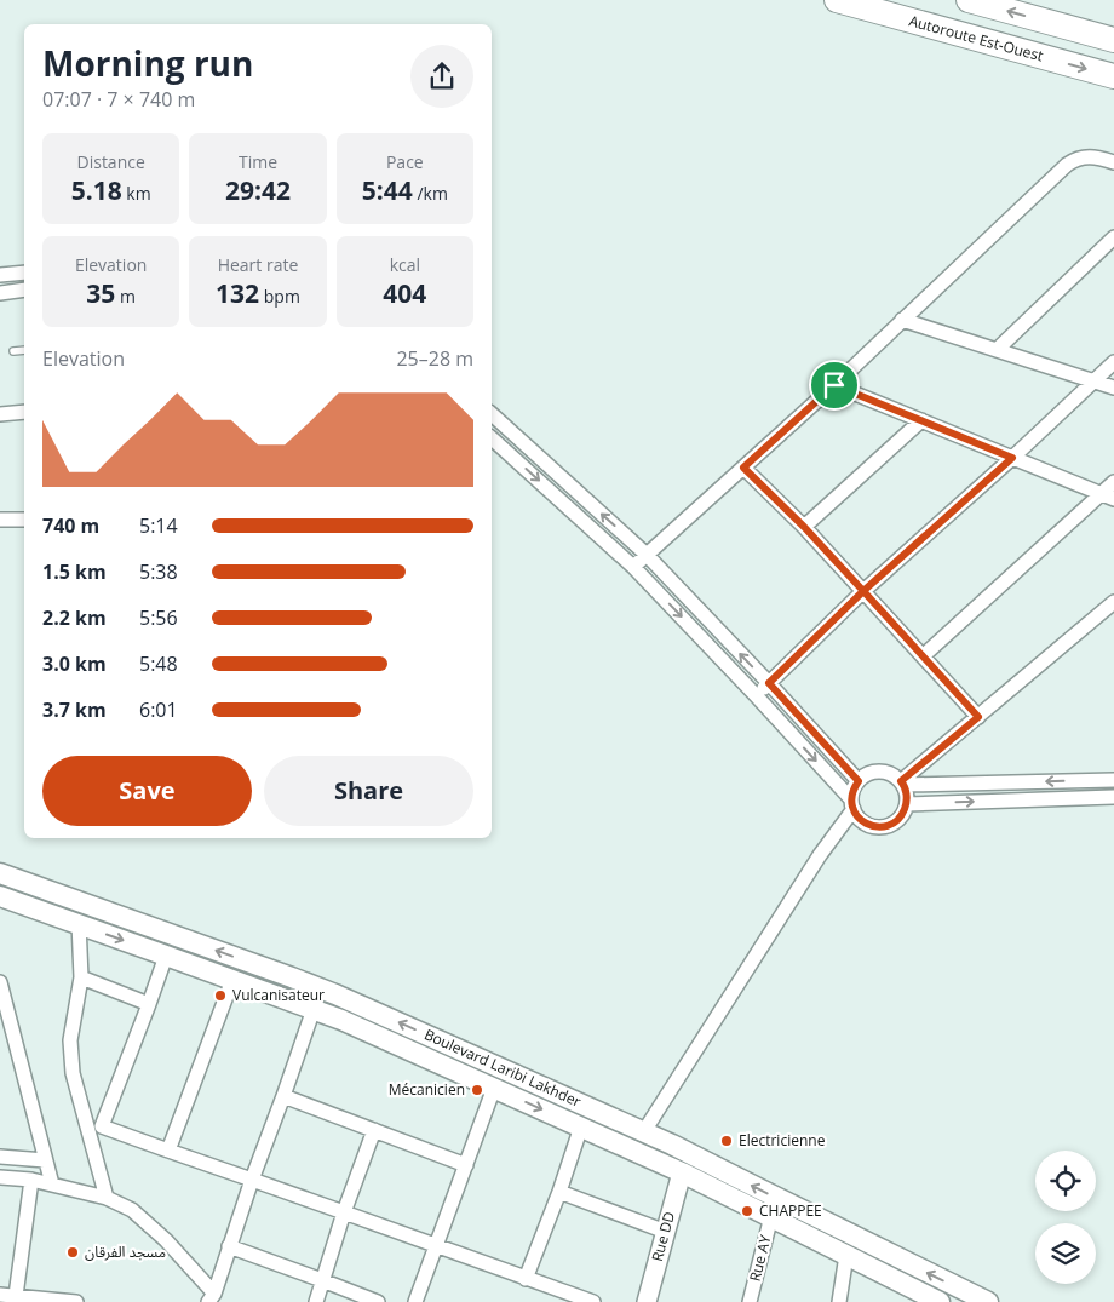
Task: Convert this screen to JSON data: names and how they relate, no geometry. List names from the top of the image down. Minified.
{"streets":{"highway":["Autoroute Est-Ouest"],"main road":["Boulevard Laribi Lakhder"],"street":["Rue DD","Rue AY"]},"crossings":[["Boulevard Laribi Lakhder","Rue DD"],["Boulevard Laribi Lakhder","Rue AY"]],"places":["Vulcanisateur","Mécanicien","Electricienne","CHAPPEE","مسجد الفرقان"],"page":{"heading":["Morning run","07:07 · 7 × 740 m"],"stats":[["Distance","5.18 km"],["Time","29:42"],["Pace","5:44 /km"],["Elevation","35 m"],["Heart rate","132 bpm"],["kcal","404"]],"chart":["Elevation","25–28 m"],"list":[{"name":"740 m","note":"5:14"},{"name":"1.5 km","note":"5:38"},{"name":"2.2 km","note":"5:56"},{"name":"3.0 km","note":"5:48"},{"name":"3.7 km","note":"6:01"}],"buttons":["Save","Share"]}}
